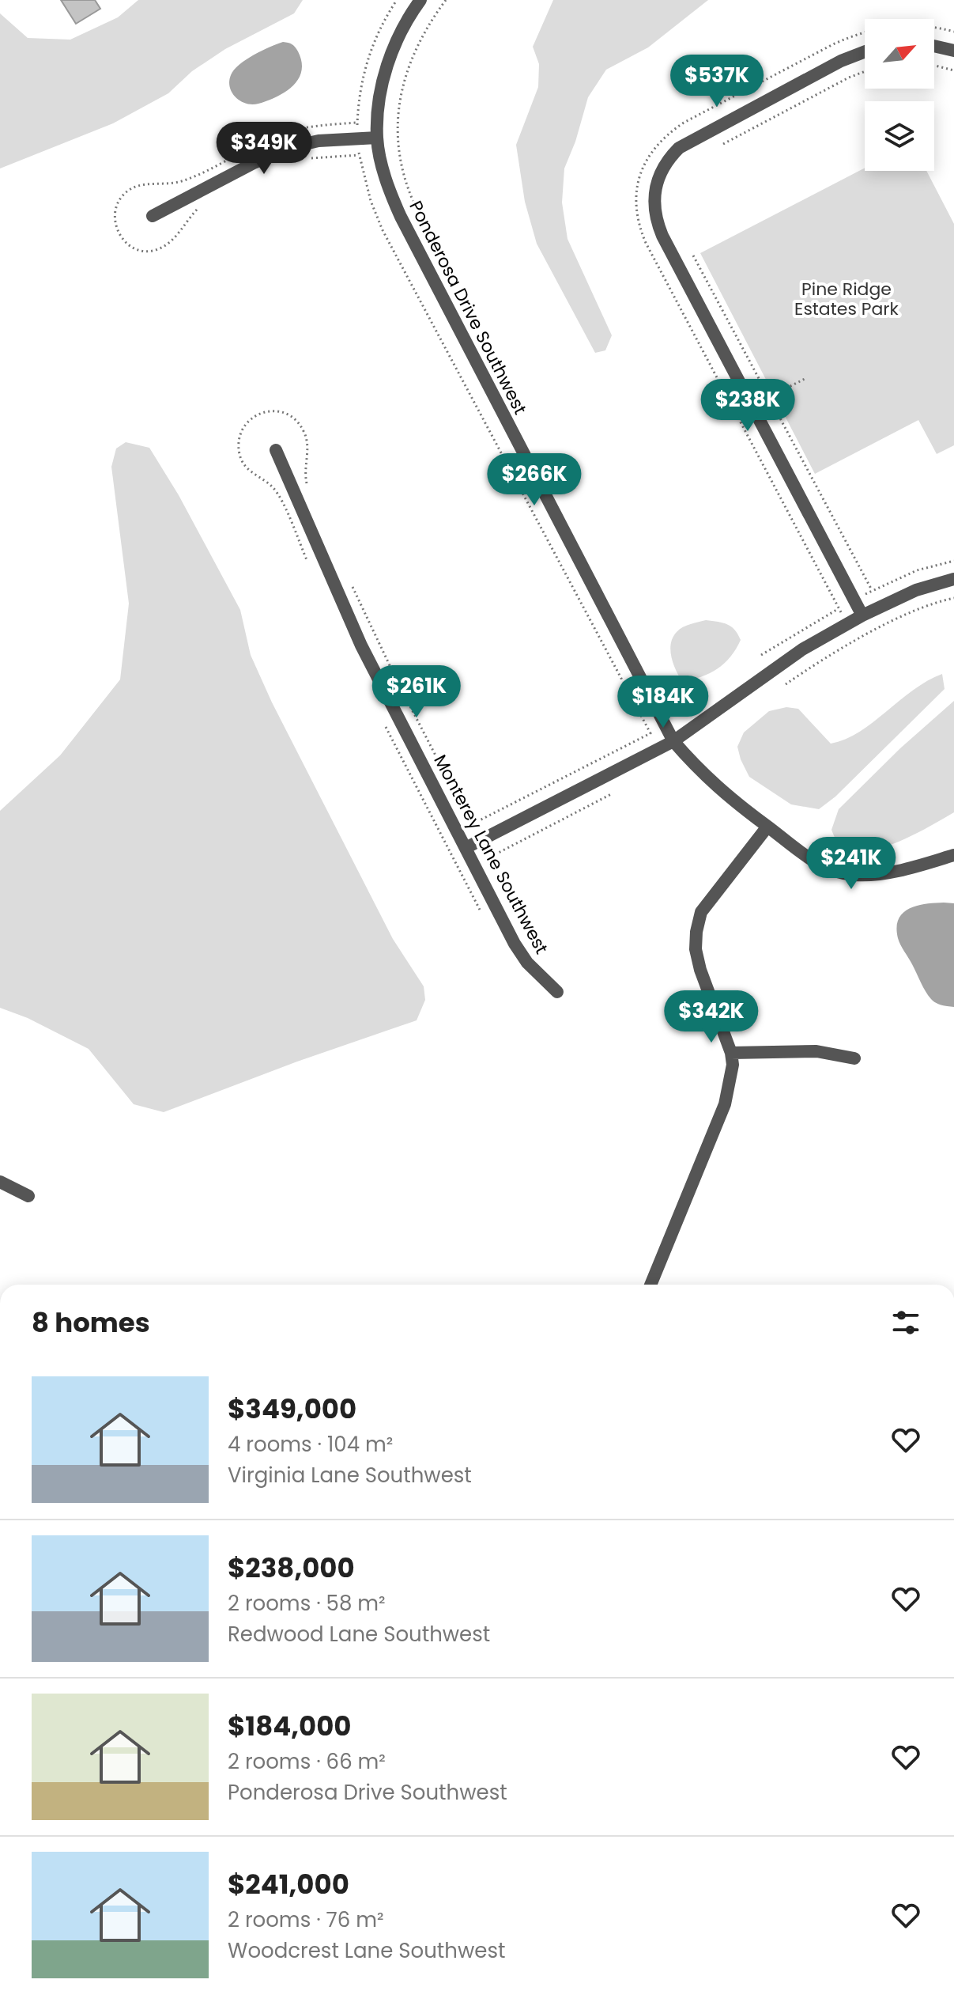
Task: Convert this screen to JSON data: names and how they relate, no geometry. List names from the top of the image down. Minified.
{"streets":{"street":["Ponderosa Drive Southwest","Monterey Lane Southwest"]},"parks":["Pine Ridge Estates Park"],"north":"top right","page":{"price":["$537K","$349K","$238K","$266K","$261K","$184K","$241K","$342K"],"heading":"8 homes","list":[{"name":"$349,000","note":"4 rooms · 104 m² · Virginia Lane Southwest"},{"name":"$238,000","note":"2 rooms · 58 m² · Redwood Lane Southwest"},{"name":"$184,000","note":"2 rooms · 66 m² · Ponderosa Drive Southwest"},{"name":"$241,000","note":"2 rooms · 76 m² · Woodcrest Lane Southwest"}]}}
